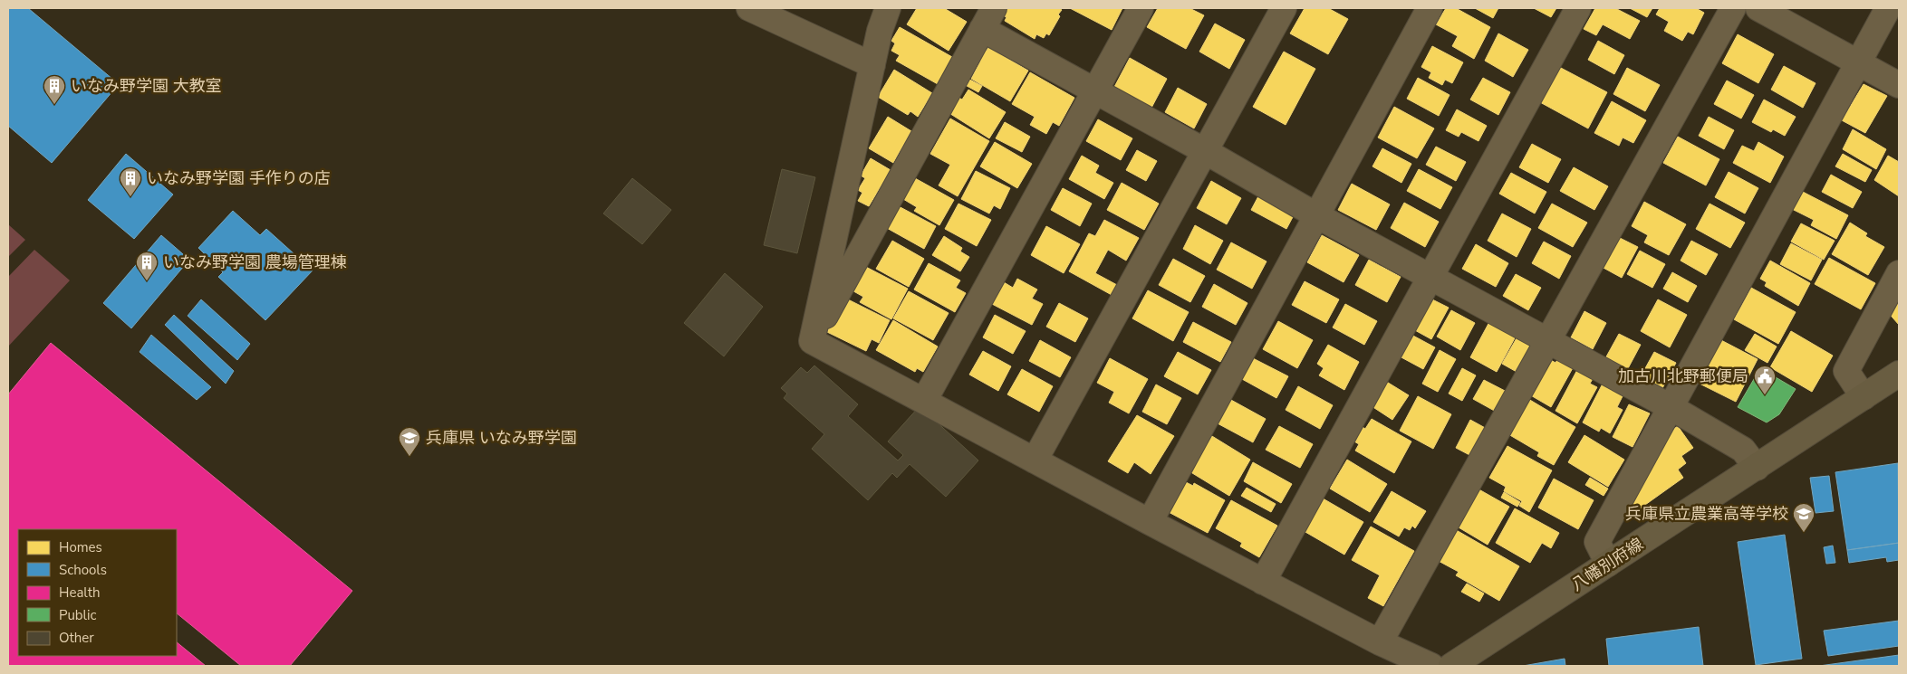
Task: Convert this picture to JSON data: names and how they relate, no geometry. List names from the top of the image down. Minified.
{"streets":{"main road":["八幡別府線"]},"places":{"building":["いなみ野学園 大教室","いなみ野学園 手作りの店","いなみ野学園 農場管理棟"],"public building":["加古川北野郵便局"],"school or university":["兵庫県 いなみ野学園","兵庫県立農業高等学校"]},"legend":["Homes","Schools","Health","Public","Other"]}
